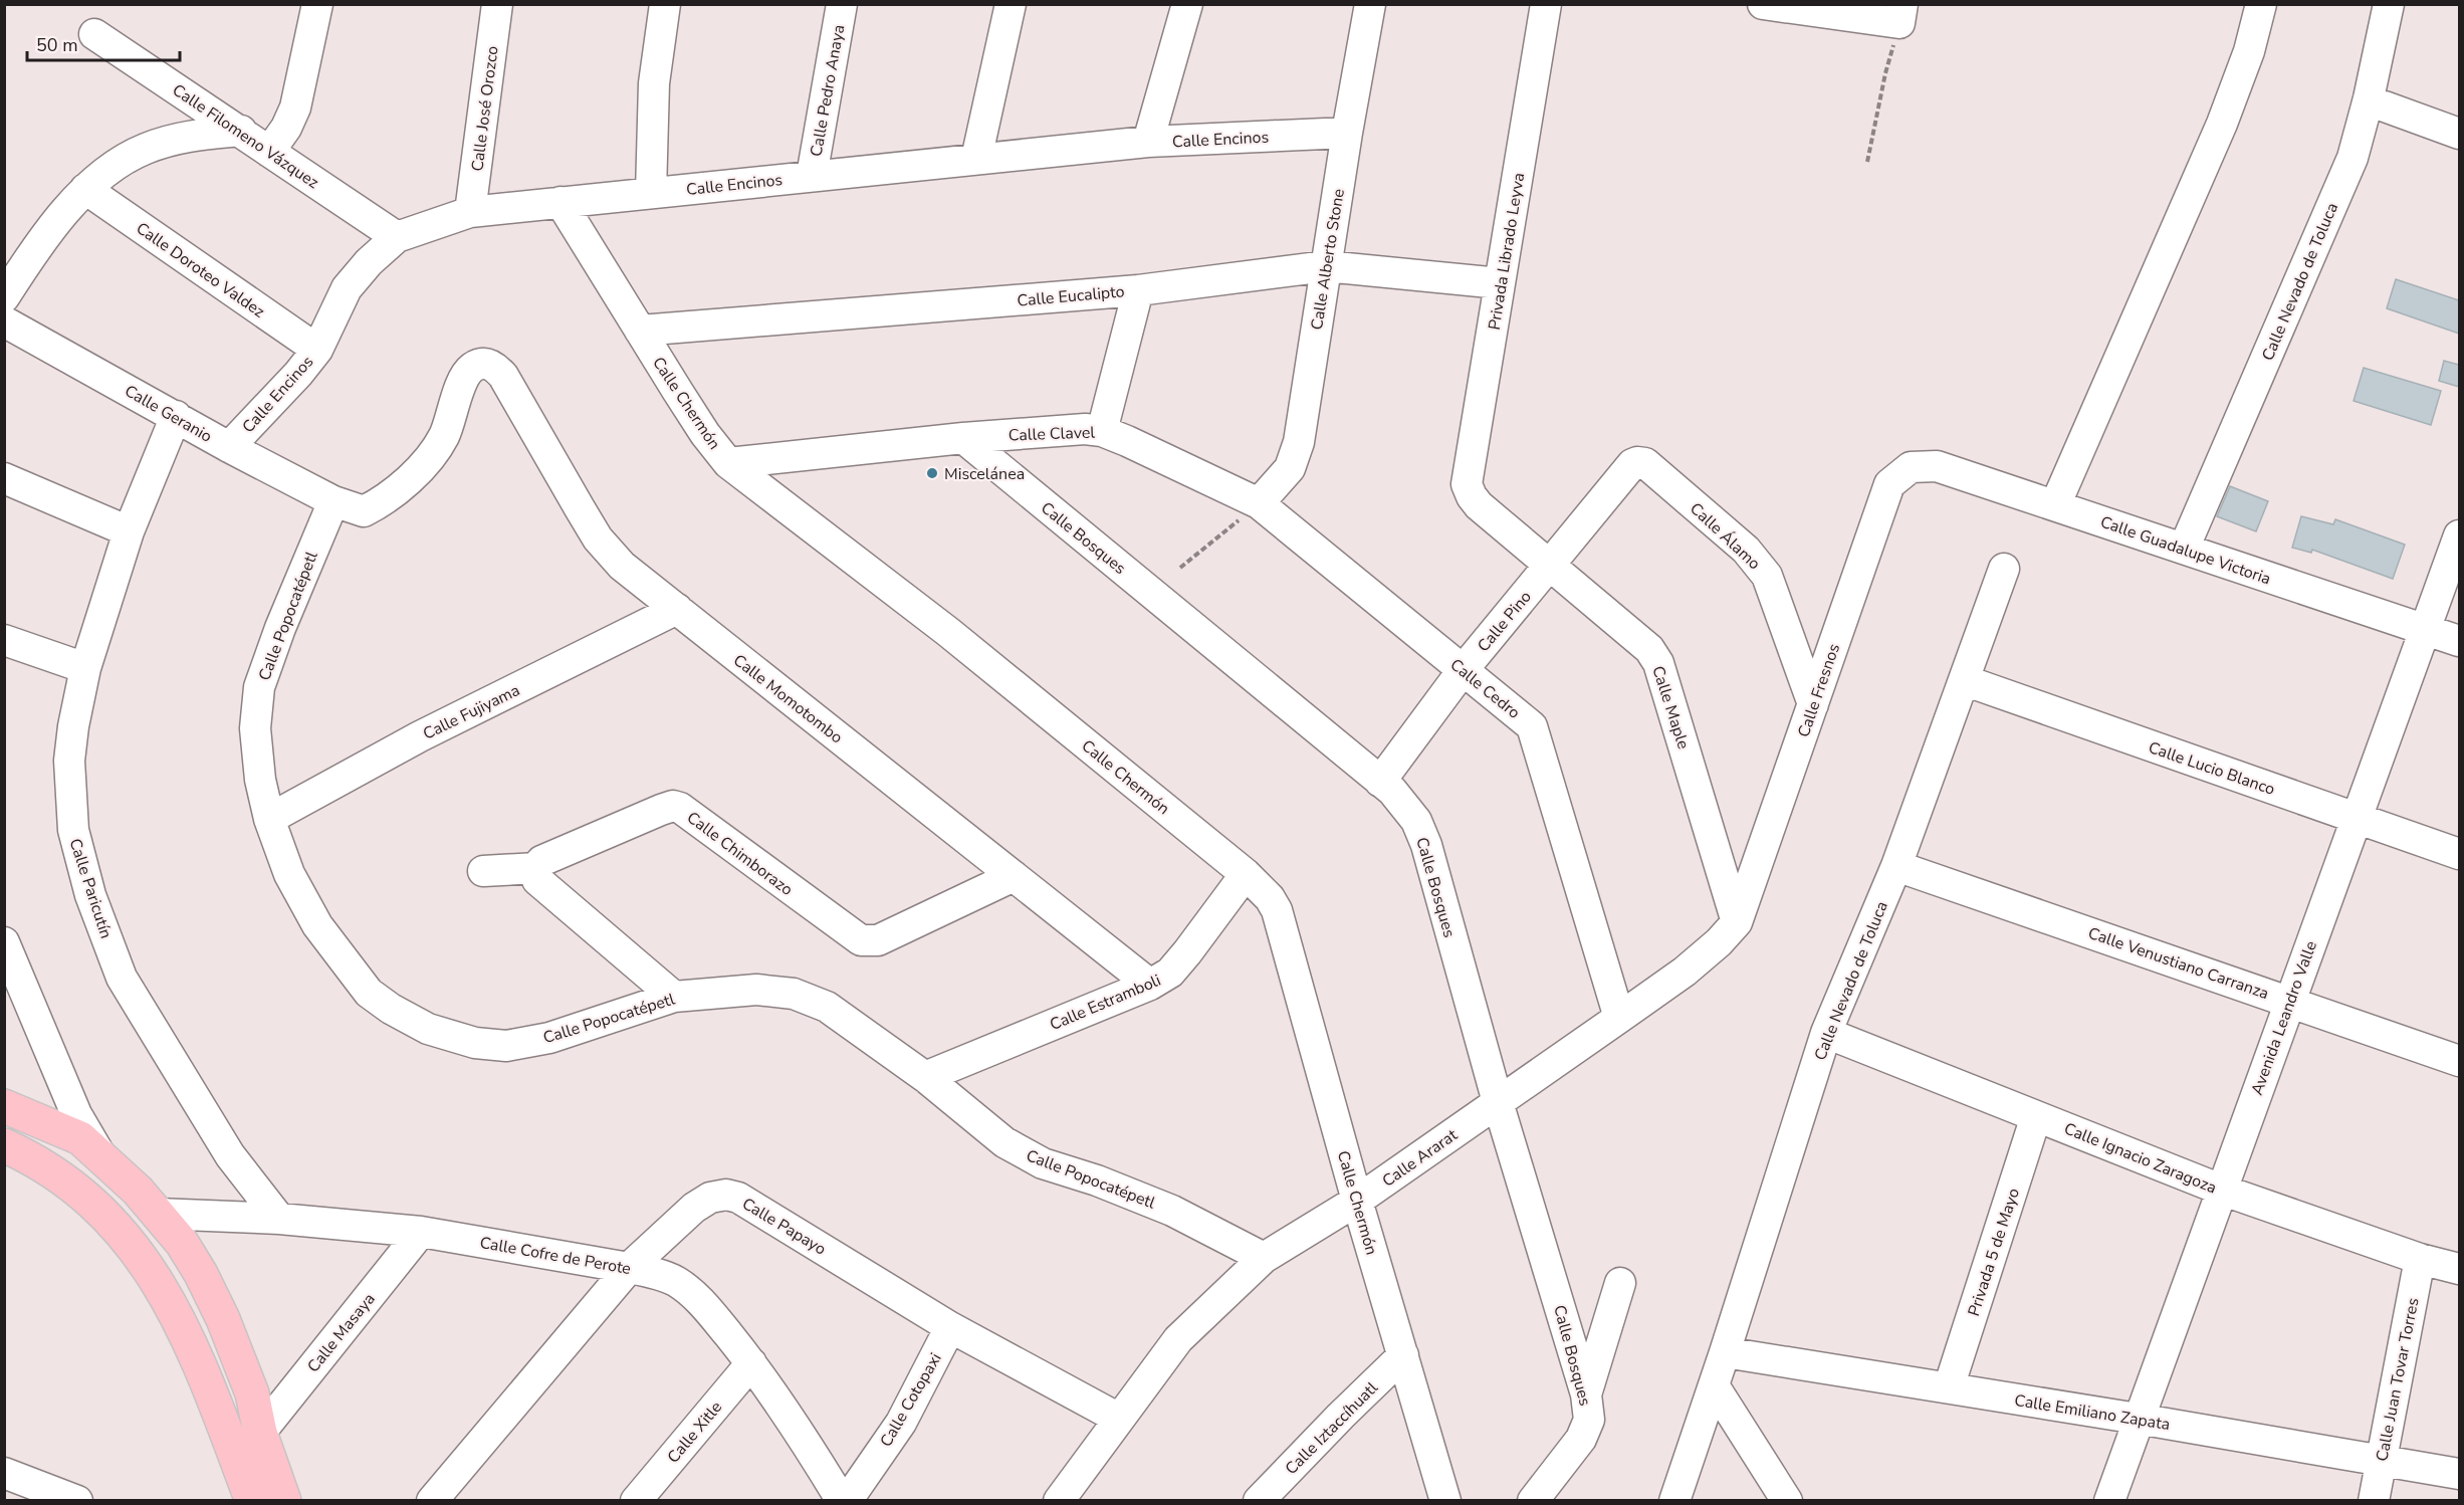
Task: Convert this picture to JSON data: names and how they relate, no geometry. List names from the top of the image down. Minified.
{"streets":{"street":["Calle Pedro Anaya","Calle José Orozco","Calle Filomeno Vázquez","Calle Encinos","Privada Librado Leyva","Calle Alberto Stone","Calle Doroteo Valdez","Calle Nevado de Toluca","Calle Eucalipto","Calle Chermón","Calle Geranio","Calle Clavel","Calle Álamo","Calle Bosques","Calle Guadalupe Victoria","Calle Popocatépetl","Calle Pino","Calle Cedro","Calle Fresnos","Calle Momotombo","Calle Maple","Calle Fujiyama","Calle Lucio Blanco","Calle Chimborazo","Calle Paricutín","Calle Venustiano Carranza","Calle Estramboli","Avenida Leandro Valle","Calle Ararat","Calle Ignacio Zaragoza","Calle Papayo","Privada 5 de Mayo","Calle Cofre de Perote","Calle Masaya","Calle Juan Tovar Torres","Calle Cotopaxi","Calle Emiliano Zapata","Calle Iztaccíhuatl","Calle Xitle"]},"crossings":[["Calle Pedro Anaya","Calle Encinos"],["Calle José Orozco","Calle Encinos"],["Calle Filomeno Vázquez","Calle Encinos"],["Calle Encinos","Calle Alberto Stone"],["Calle Encinos","Calle Doroteo Valdez"],["Calle Encinos","Calle Chermón"],["Calle Encinos","Calle Geranio"],["Privada Librado Leyva","Calle Eucalipto"],["Privada Librado Leyva","Calle Maple"],["Calle Alberto Stone","Calle Eucalipto"],["Calle Alberto Stone","Calle Clavel"],["Calle Alberto Stone","Calle Cedro"],["Calle Nevado de Toluca","Calle Guadalupe Victoria"],["Calle Nevado de Toluca","Calle Lucio Blanco"],["Calle Nevado de Toluca","Calle Venustiano Carranza"],["Calle Nevado de Toluca","Calle Ignacio Zaragoza"],["Calle Nevado de Toluca","Calle Emiliano Zapata"],["Calle Eucalipto","Calle Chermón"],["Calle Chermón","Calle Clavel"],["Calle Chermón","Calle Estramboli"],["Calle Chermón","Calle Ararat"],["Calle Chermón","Calle Iztaccíhuatl"],["Calle Geranio","Calle Popocatépetl"],["Calle Geranio","Calle Momotombo"],["Calle Geranio","Calle Paricutín"],["Calle Clavel","Calle Bosques"],["Calle Clavel","Calle Cedro"],["Calle Álamo","Calle Pino"],["Calle Álamo","Calle Fresnos"],["Calle Bosques","Calle Pino"],["Calle Bosques","Calle Ararat"],["Calle Guadalupe Victoria","Calle Fresnos"],["Calle Guadalupe Victoria","Avenida Leandro Valle"],["Calle Popocatépetl","Calle Momotombo"],["Calle Popocatépetl","Calle Fujiyama"],["Calle Popocatépetl","Calle Estramboli"],["Calle Popocatépetl","Calle Ararat"],["Calle Pino","Calle Cedro"],["Calle Pino","Calle Maple"],["Calle Cedro","Calle Ararat"],["Calle Fresnos","Calle Maple"],["Calle Fresnos","Calle Ararat"],["Calle Momotombo","Calle Fujiyama"],["Calle Momotombo","Calle Chimborazo"],["Calle Momotombo","Calle Estramboli"],["Calle Maple","Calle Ararat"],["Calle Lucio Blanco","Avenida Leandro Valle"],["Calle Paricutín","Calle Cofre de Perote"],["Calle Venustiano Carranza","Avenida Leandro Valle"],["Avenida Leandro Valle","Calle Ignacio Zaragoza"],["Avenida Leandro Valle","Calle Emiliano Zapata"],["Calle Ararat","Calle Papayo"],["Calle Ignacio Zaragoza","Privada 5 de Mayo"],["Calle Ignacio Zaragoza","Calle Juan Tovar Torres"],["Calle Papayo","Calle Cofre de Perote"],["Calle Papayo","Calle Cotopaxi"],["Privada 5 de Mayo","Calle Emiliano Zapata"],["Calle Cofre de Perote","Calle Masaya"],["Calle Cofre de Perote","Calle Cotopaxi"],["Calle Cofre de Perote","Calle Xitle"],["Calle Juan Tovar Torres","Calle Emiliano Zapata"]],"places":["Miscelánea"],"scale_bar":"50 m"}
